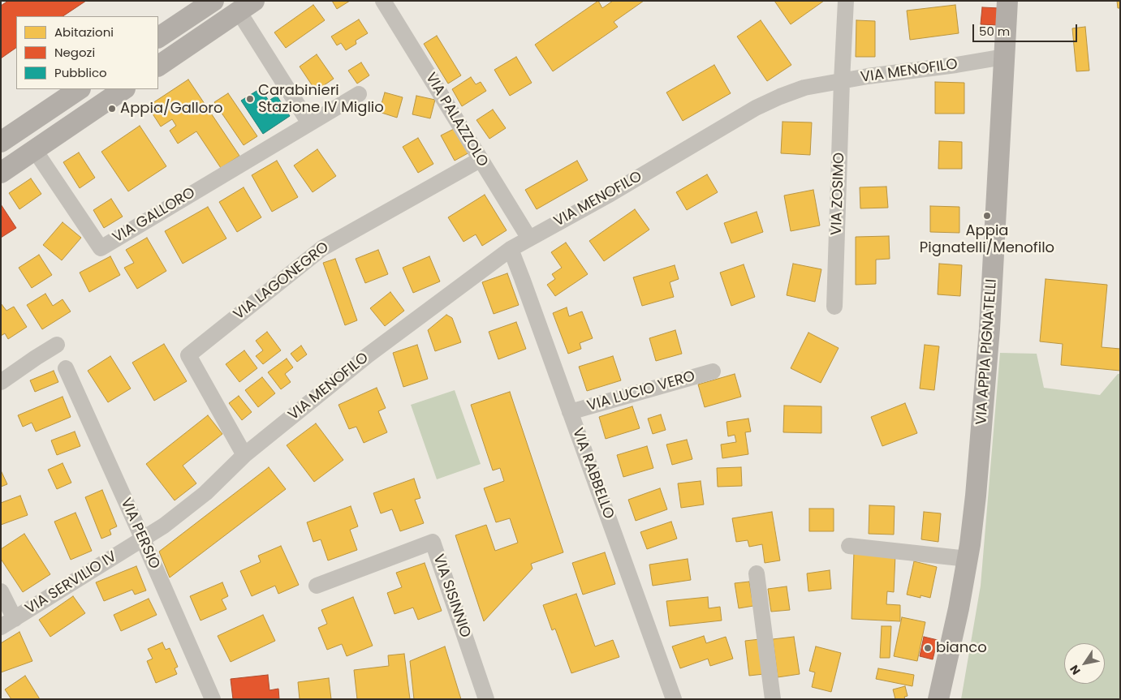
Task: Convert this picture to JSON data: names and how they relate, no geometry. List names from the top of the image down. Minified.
{"streets":{"main road":["VIA APPIA PIGNATELLI"],"street":["VIA MENOFILO","VIA PALAZZOLO","VIA ZOSIMO","VIA GALLORO","VIA LAGONEGRO","VIA LUCIO VERO","VIA RABBELLO","VIA PERSIO","VIA SERVILIO IV","VIA SISINNIO"]},"crossings":[["VIA MENOFILO","VIA PALAZZOLO"],["VIA MENOFILO","VIA ZOSIMO"],["VIA MENOFILO","VIA LAGONEGRO"],["VIA MENOFILO","VIA APPIA PIGNATELLI"],["VIA MENOFILO","VIA RABBELLO"],["VIA MENOFILO","VIA PERSIO"],["VIA MENOFILO","VIA SERVILIO IV"],["VIA PALAZZOLO","VIA LAGONEGRO"],["VIA LUCIO VERO","VIA RABBELLO"],["VIA PERSIO","VIA SERVILIO IV"]],"places":["Carabinieri Stazione IV Miglio","Appia/Galloro","Appia Pignatelli/Menofilo","bianco"],"legend":["Abitazioni","Negozi","Pubblico"],"scale_bar":"50 m","north":"bottom left"}
